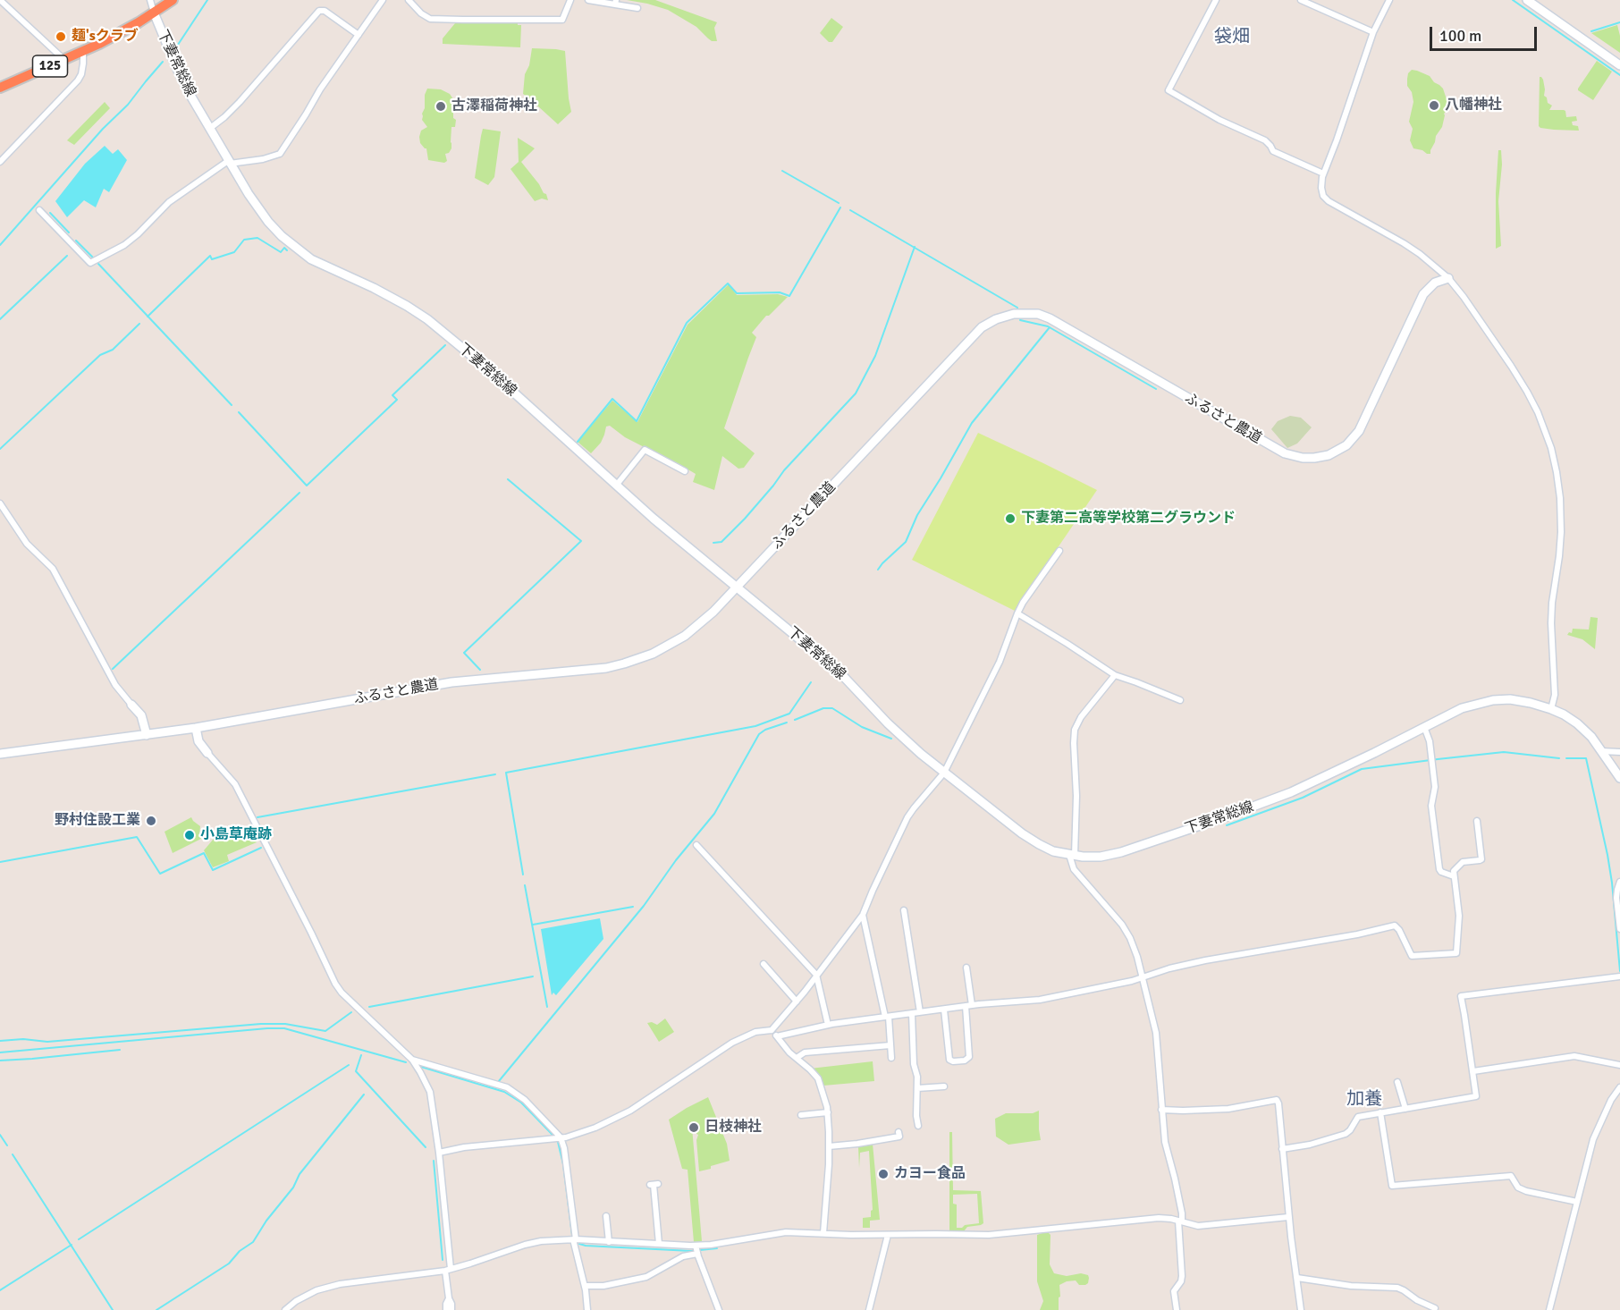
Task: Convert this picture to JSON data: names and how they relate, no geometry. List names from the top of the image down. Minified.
{"streets":{"highway":["125"],"street":["下妻常総線","ふるさと農道"]},"crossings":[["下妻常総線","125"],["下妻常総線","ふるさと農道"]],"districts":["袋畑","加養"],"places":["麺'sクラブ","八幡神社","古澤稲荷神社","下妻第二高等学校第二グラウンド","野村住設工業","小島草庵跡","日枝神社","カヨー食品"],"scale_bar":"100 m"}
